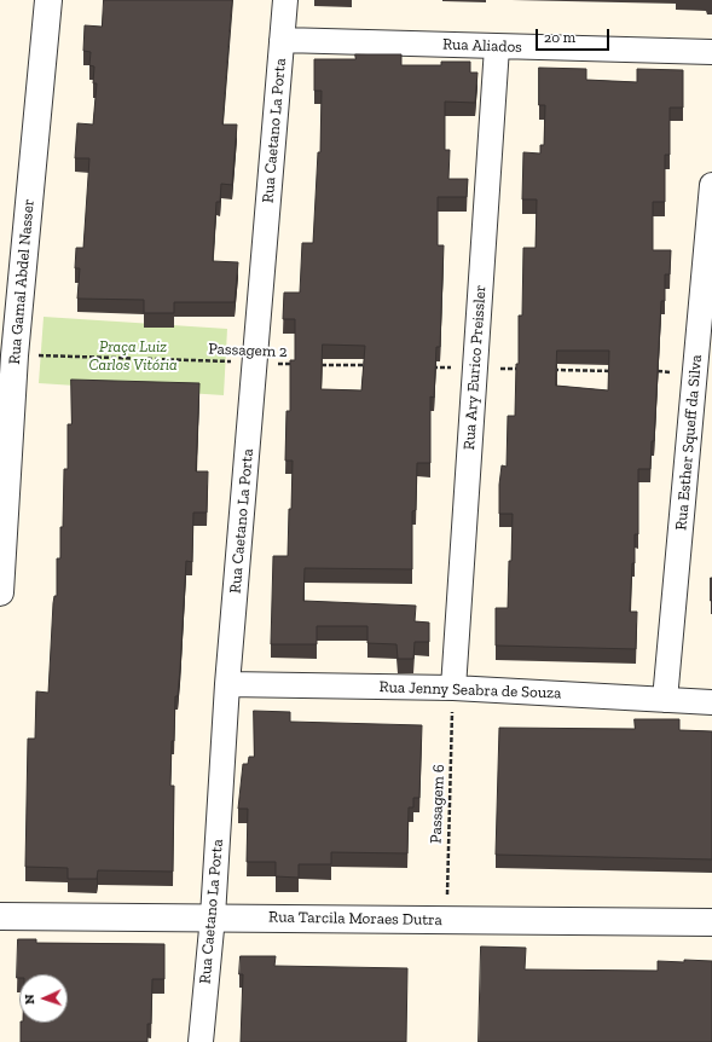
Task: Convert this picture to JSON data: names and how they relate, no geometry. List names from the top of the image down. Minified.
{"streets":{"street":["Rua Aliados","Rua Caetano La Porta","Rua Gamal Abdel Nasser","Rua Ary Eurico Preissler","Rua Esther Squeff da Silva","Rua Jenny Seabra de Souza","Rua Tarcila Moraes Dutra"],"path":["Passagem 2","Passagem 6"]},"crossings":[["Rua Aliados","Rua Caetano La Porta"],["Rua Aliados","Rua Ary Eurico Preissler"],["Rua Caetano La Porta","Passagem 2"],["Rua Caetano La Porta","Rua Jenny Seabra de Souza"],["Rua Caetano La Porta","Rua Tarcila Moraes Dutra"],["Rua Gamal Abdel Nasser","Passagem 2"],["Rua Ary Eurico Preissler","Rua Jenny Seabra de Souza"],["Rua Ary Eurico Preissler","Passagem 6"],["Rua Esther Squeff da Silva","Rua Jenny Seabra de Souza"],["Rua Jenny Seabra de Souza","Passagem 6"],["Passagem 6","Rua Tarcila Moraes Dutra"]],"parks":["Praça Luiz Carlos Vitória"],"scale_bar":"20 m","north":"left"}
